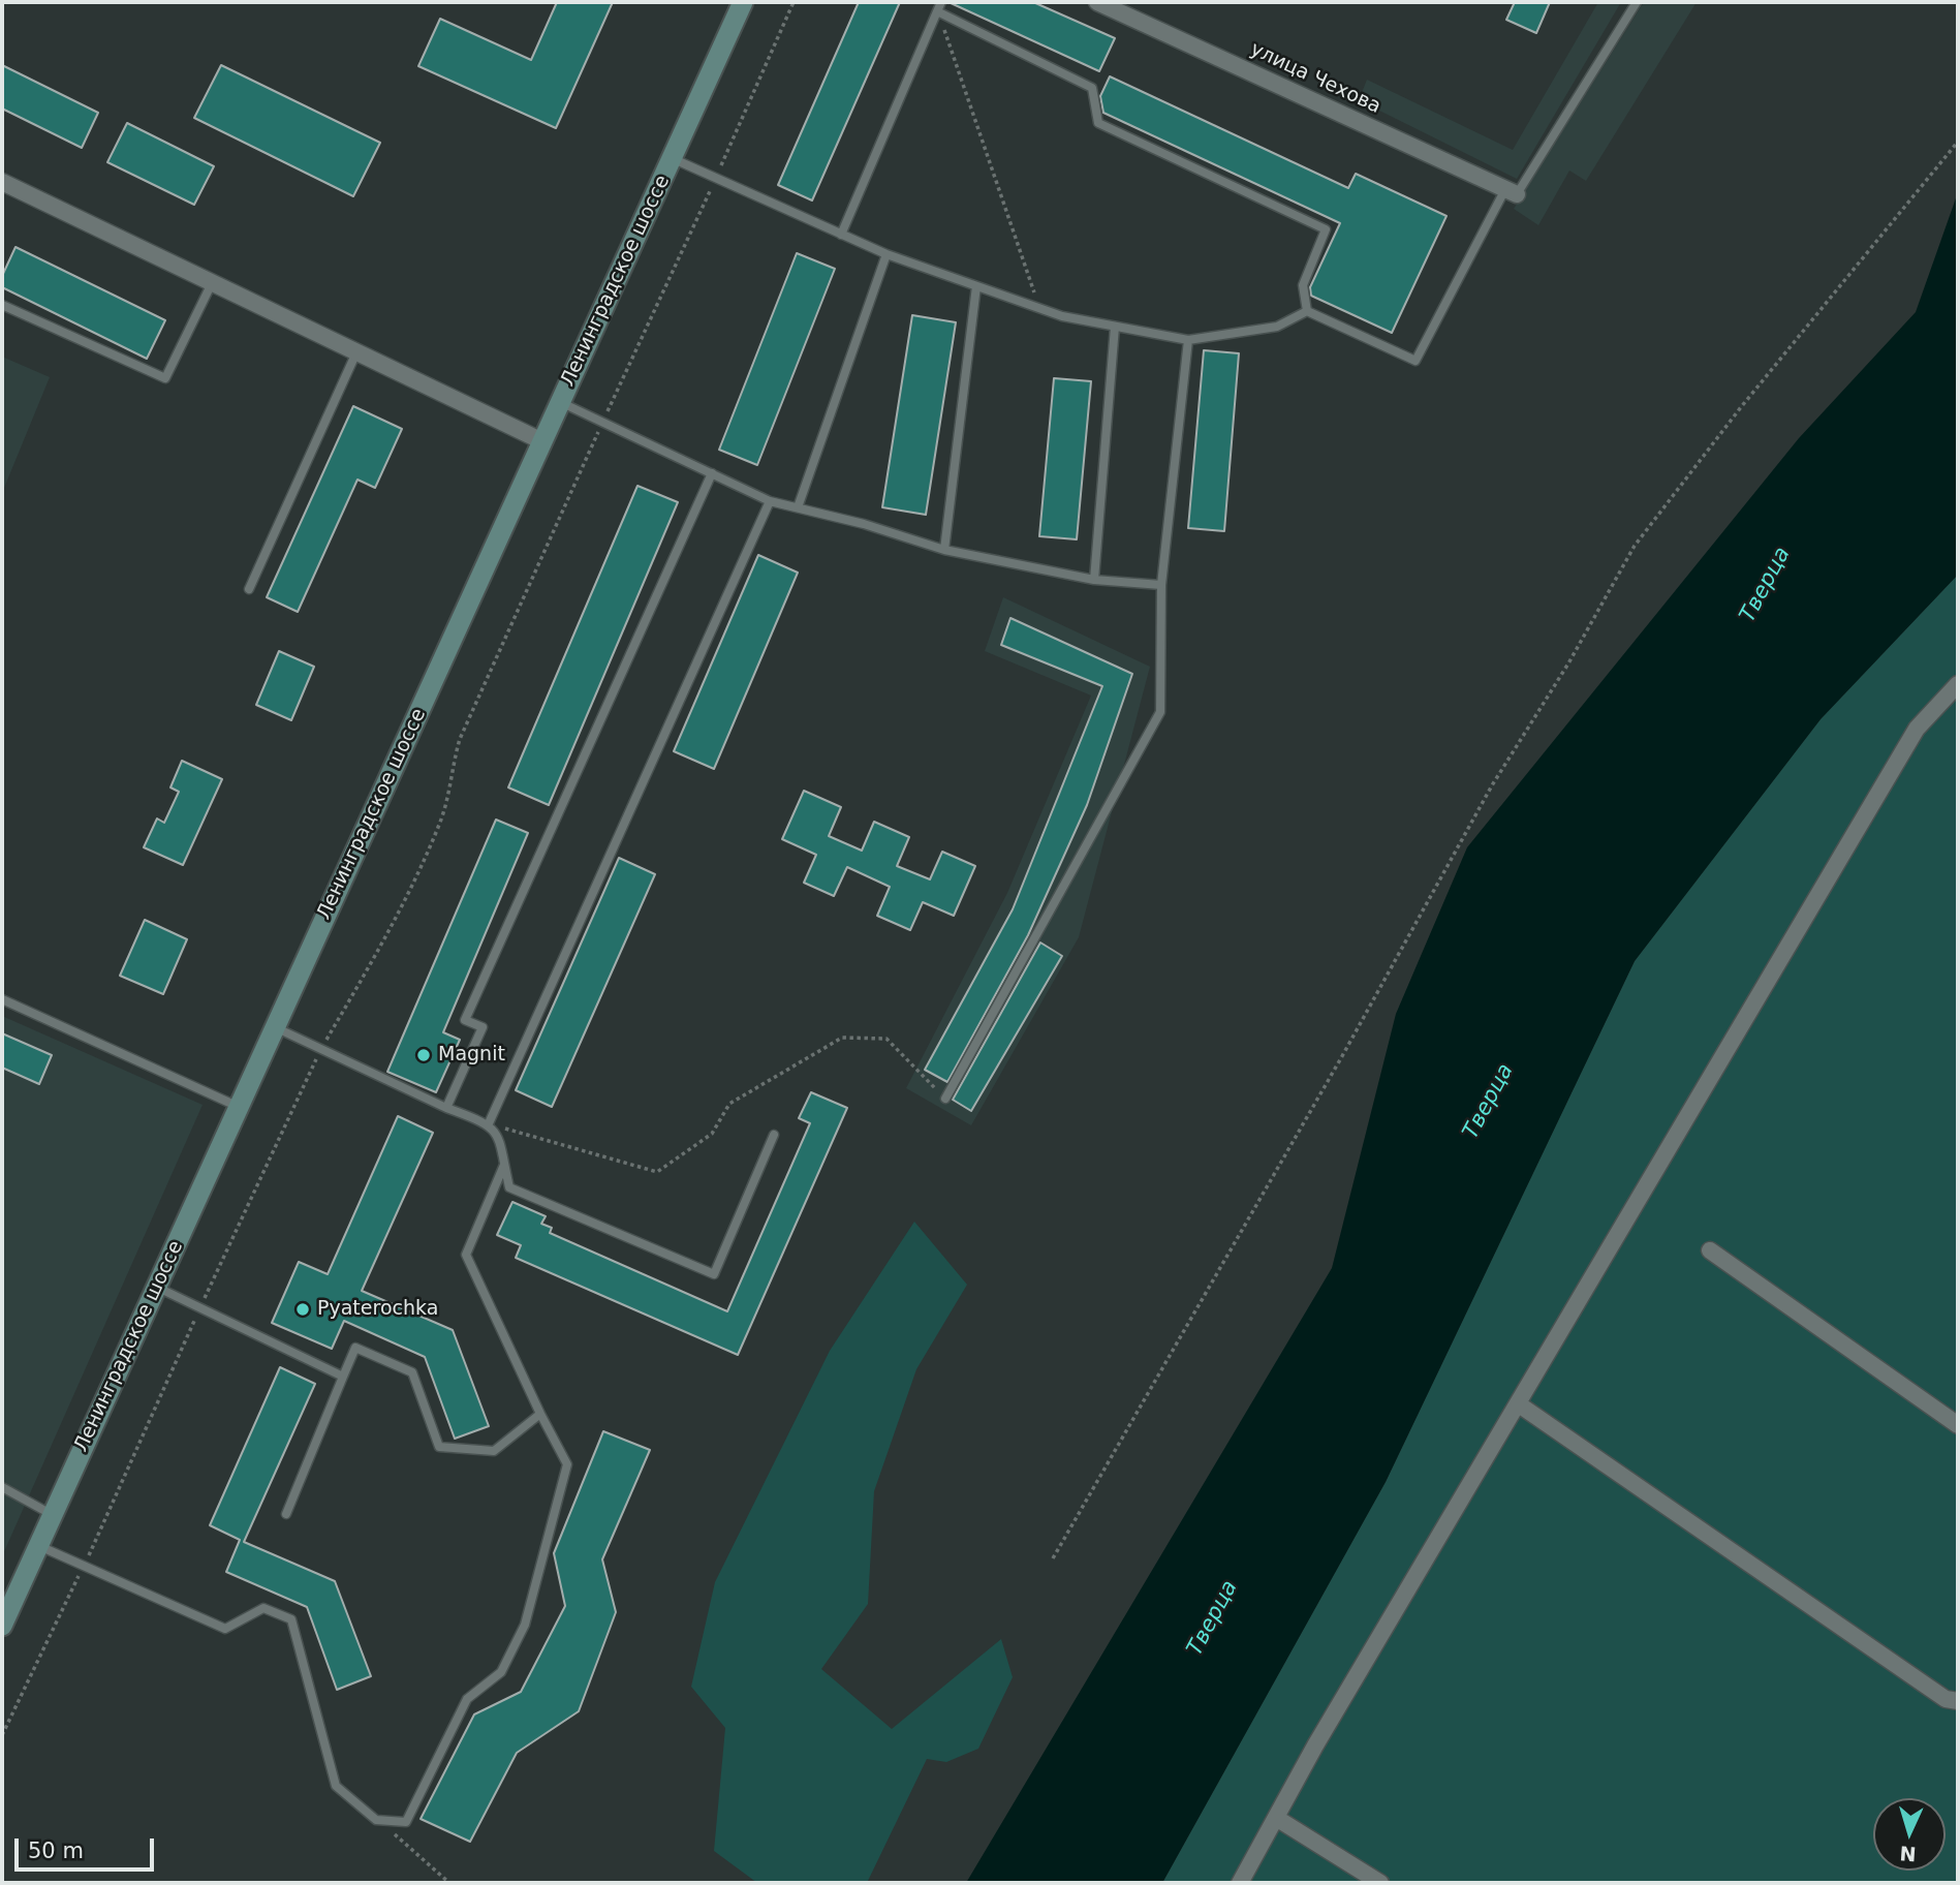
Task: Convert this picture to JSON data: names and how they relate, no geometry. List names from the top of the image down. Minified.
{"streets":{"main road":["Ленинградское шоссе"],"street":["улица Чехова"]},"water":["Тверца"],"places":["Magnit","Pyaterochka"],"scale_bar":"50 m","north":"bottom"}
